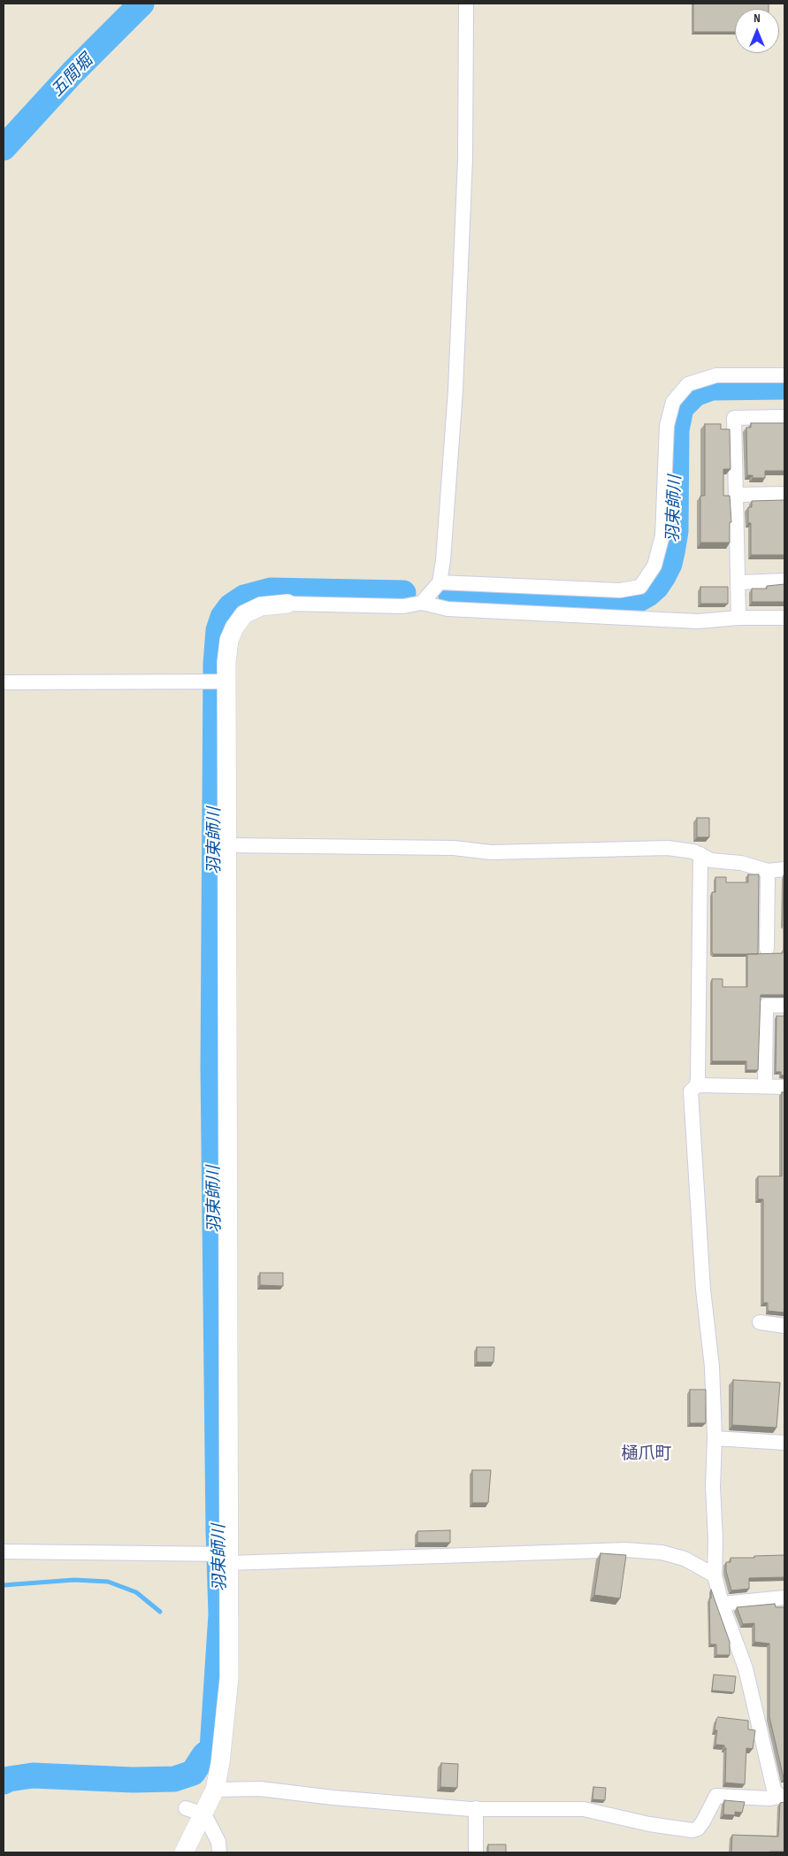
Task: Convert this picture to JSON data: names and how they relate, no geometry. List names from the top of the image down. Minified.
{"districts":["樋爪町"],"water":["五間堀","羽束師川"],"north":"top"}
